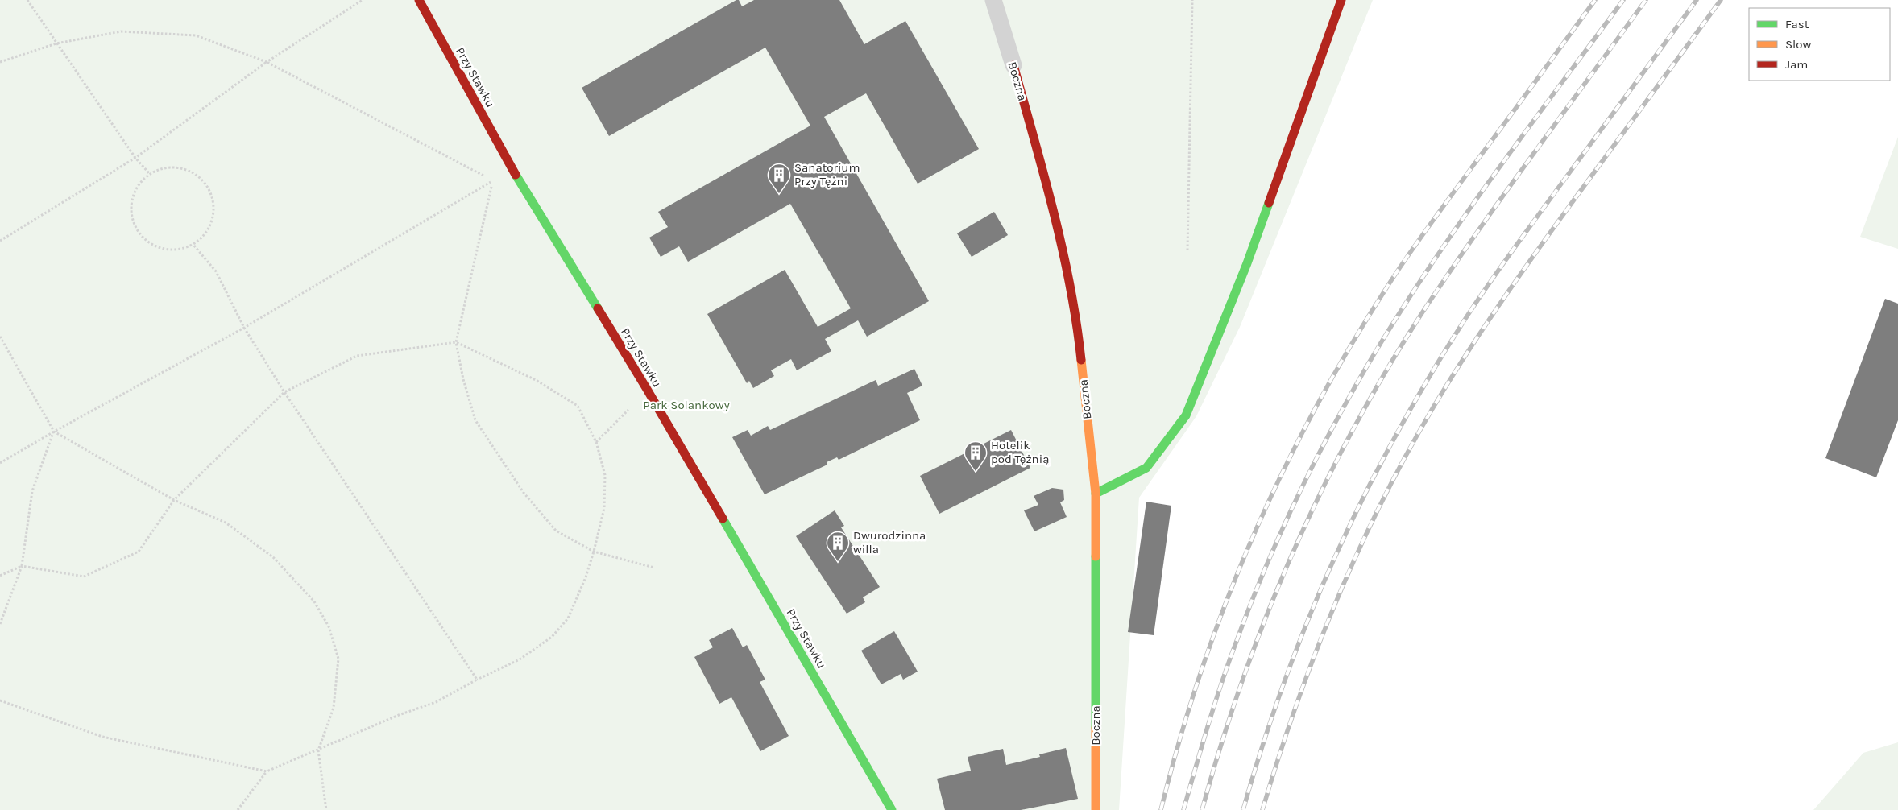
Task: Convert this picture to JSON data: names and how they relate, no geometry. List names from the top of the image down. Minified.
{"streets":{"street":["Przy Stawku","Boczna"]},"parks":["Park Solankowy"],"places":{"building":["Sanatorium Przy Tężni","Hotelik pod Tężnią","Dwurodzinna willa"]},"legend":["Fast","Slow","Jam"]}
